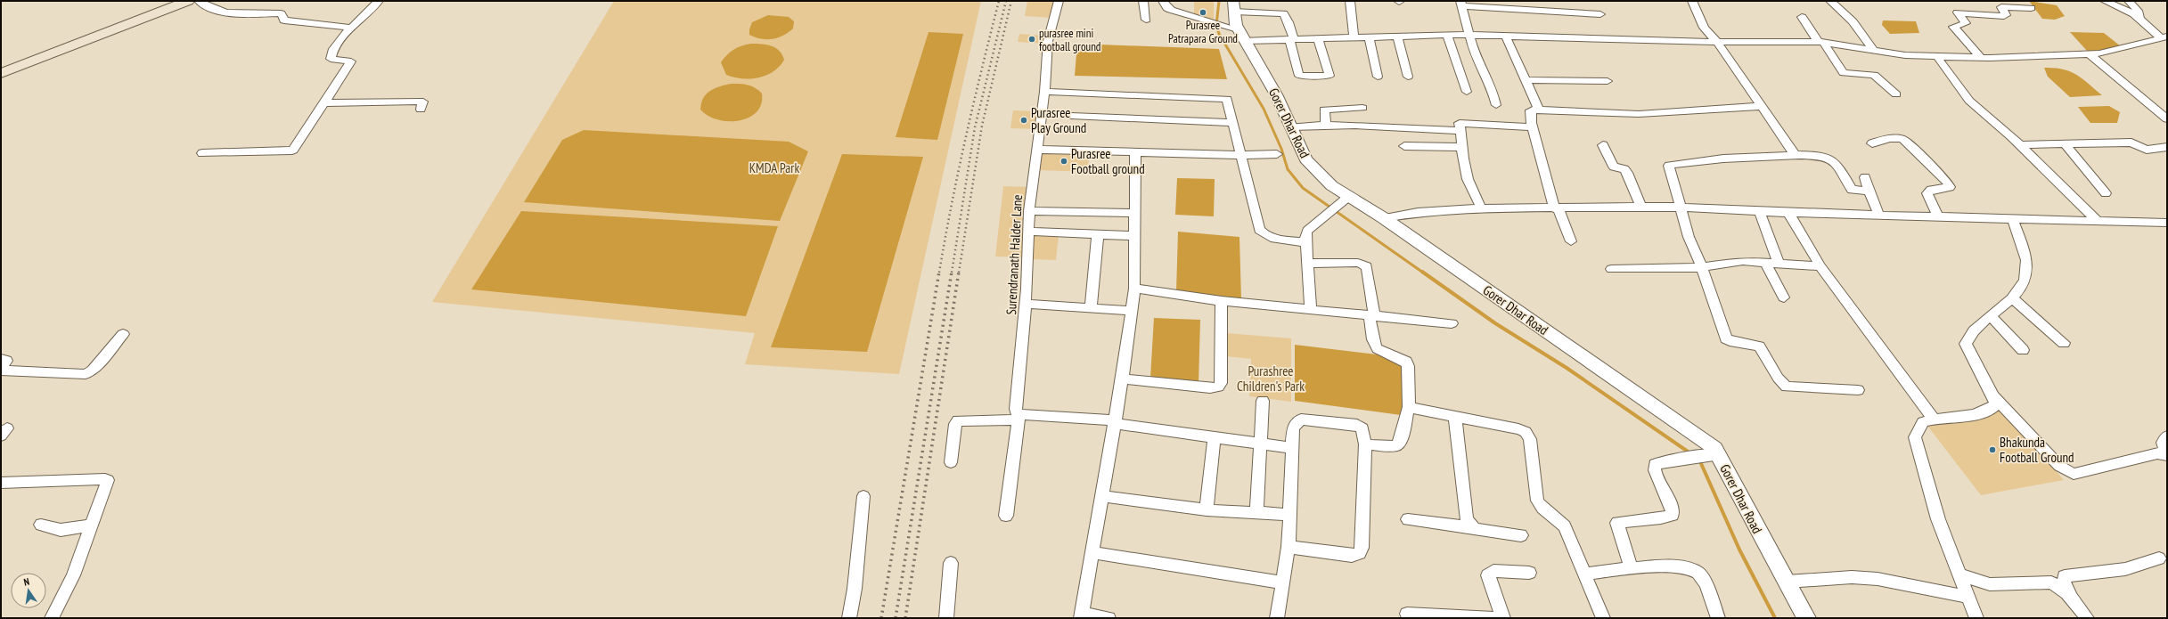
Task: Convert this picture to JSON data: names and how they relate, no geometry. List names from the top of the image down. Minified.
{"streets":{"street":["Gorer Dhar Road","Surendranath Halder Lane"]},"parks":["KMDA Park","Purashree Children's Park"],"places":["Purasree Patrapara Ground","purasree mini football ground","Purasree Play Ground","Purasree Football ground","Bhakunda Football Ground"],"north":"top"}
